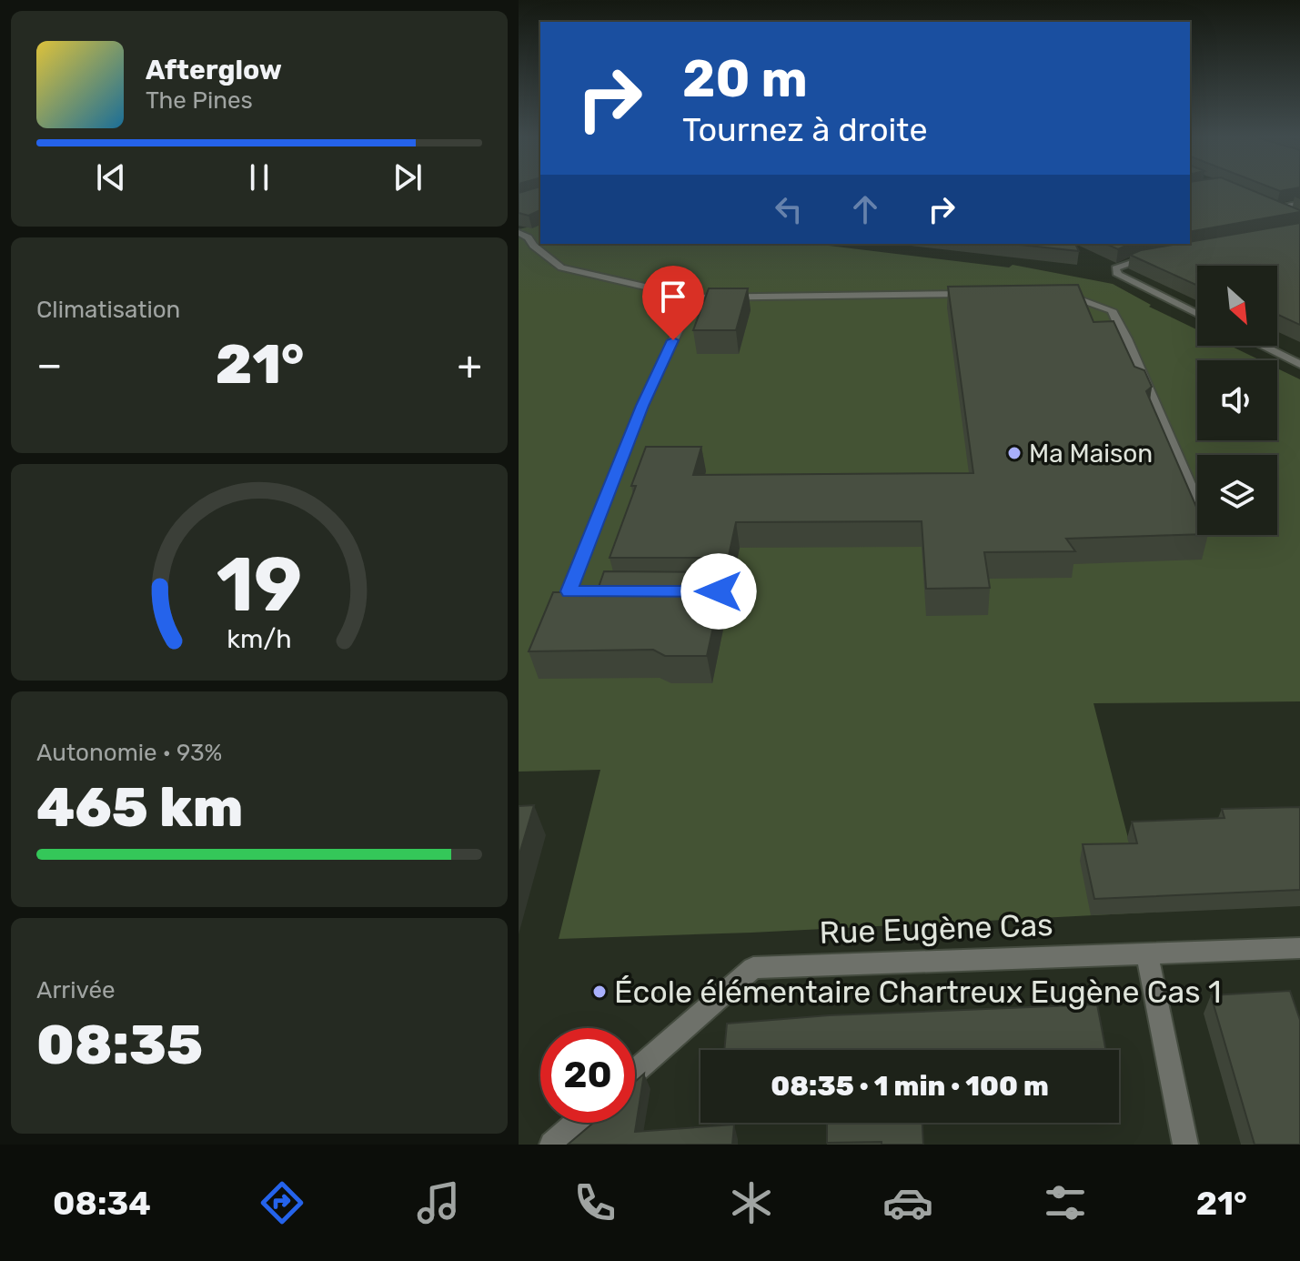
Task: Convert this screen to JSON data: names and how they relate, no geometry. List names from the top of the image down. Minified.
{"streets":{"street":["Rue Eugène Cas"]},"places":["Ma Maison","École élémentaire Chartreux Eugène Cas 1"],"north":"bottom right","page":{"turn":["20 m","Tournez à droite"],"song":["Afterglow","The Pines"],"tile":["Climatisation",["Autonomie · 93%","465 km"],["Arrivée","08:35"]],"heat":["−","21°","+"],"limit":"20","trip":"08:35 · 1 min · 100 m","tabs":["08:34","21°"],"gauge":["19","km/h"]}}
